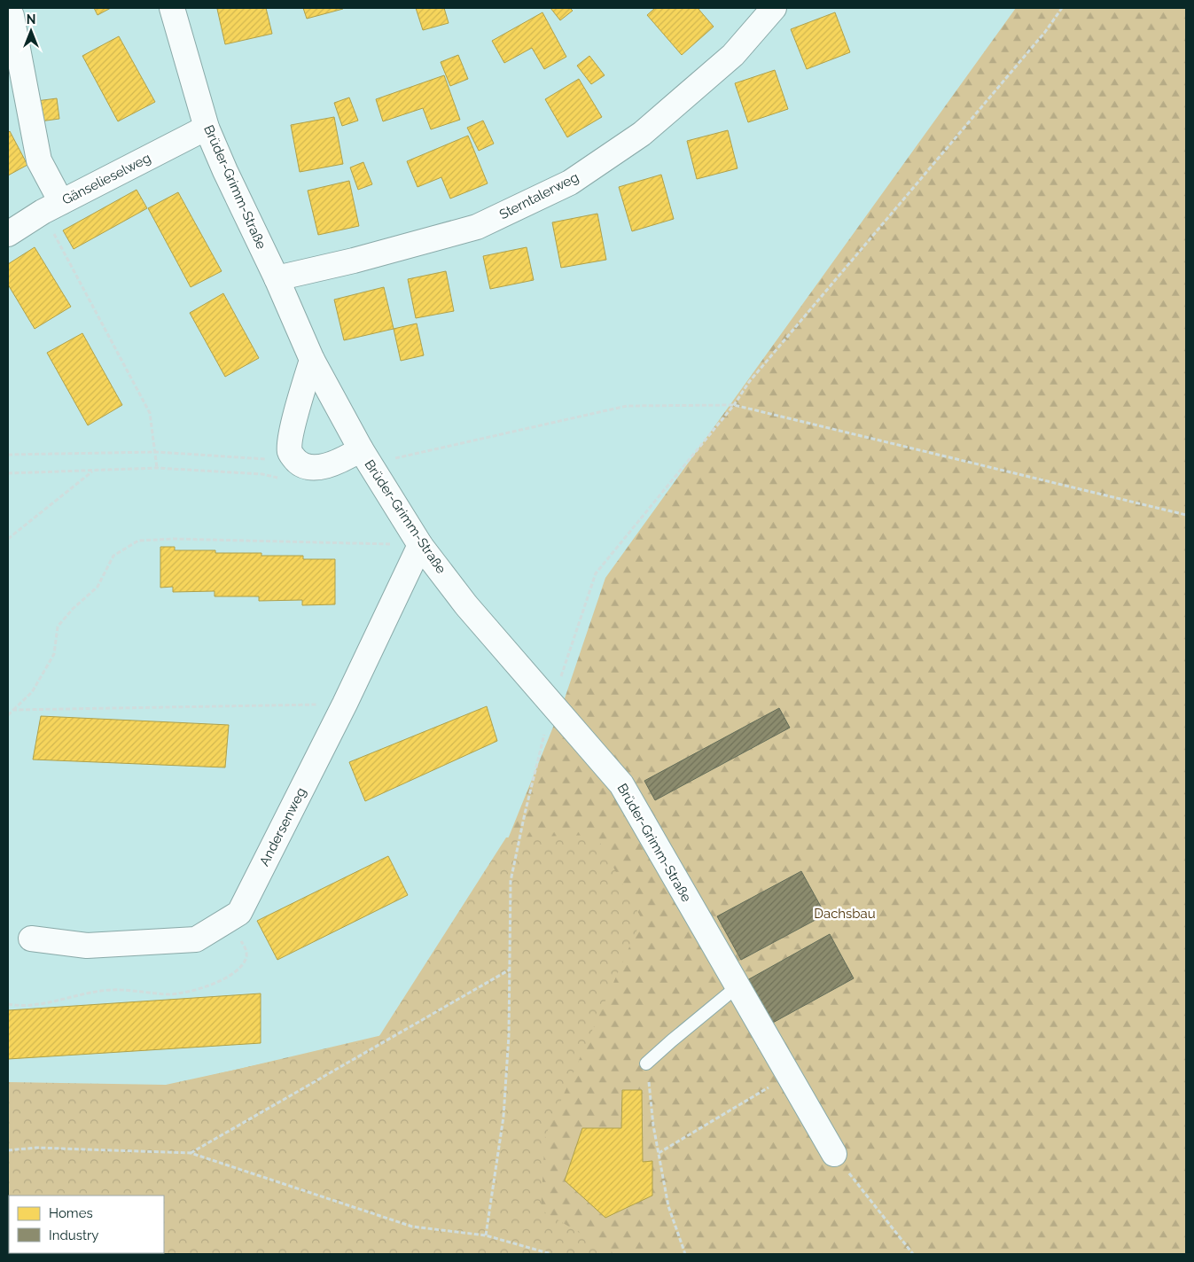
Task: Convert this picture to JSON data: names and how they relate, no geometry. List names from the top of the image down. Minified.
{"streets":{"street":["Gänselieselweg","Brüder-Grimm-Straße","Sterntalerweg","Andersenweg"]},"crossings":[["Gänselieselweg","Brüder-Grimm-Straße"],["Brüder-Grimm-Straße","Sterntalerweg"],["Brüder-Grimm-Straße","Andersenweg"]],"parks":["Dachsbau"],"legend":["Homes","Industry"],"north":"top"}
